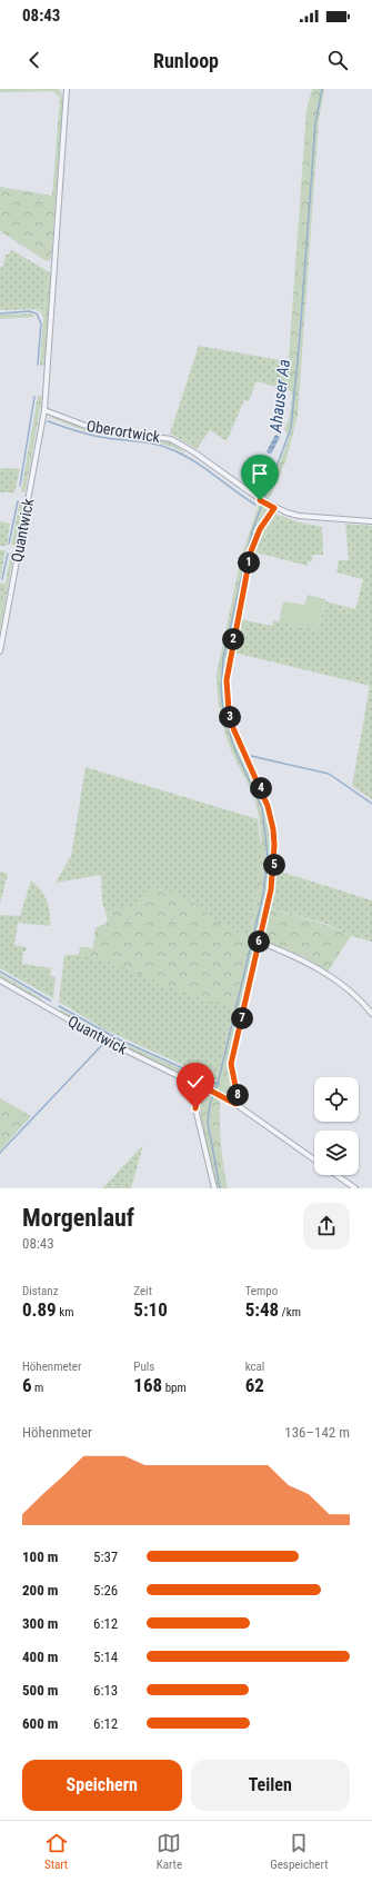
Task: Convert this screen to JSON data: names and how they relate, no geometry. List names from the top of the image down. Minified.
{"streets":{"street":["Oberortwick","Quantwick"]},"crossings":[["Oberortwick","Quantwick"]],"water":["Ahauser Aa"],"page":{"status":"08:43","header":"Runloop","pins":["1","2","3","4","5","6","7","8"],"heading":["Morgenlauf","08:43"],"stats":[["Distanz","0.89 km"],["Zeit","5:10"],["Tempo","5:48 /km"],["Höhenmeter","6 m"],["Puls","168 bpm"],["kcal","62"]],"chart":["Höhenmeter","136–142 m"],"list":[{"name":"100 m","note":"5:37"},{"name":"200 m","note":"5:26"},{"name":"300 m","note":"6:12"},{"name":"400 m","note":"5:14"},{"name":"500 m","note":"6:13"},{"name":"600 m","note":"6:12"}],"buttons":["Speichern","Teilen"],"tabs":["Start","Karte","Gespeichert"]}}
